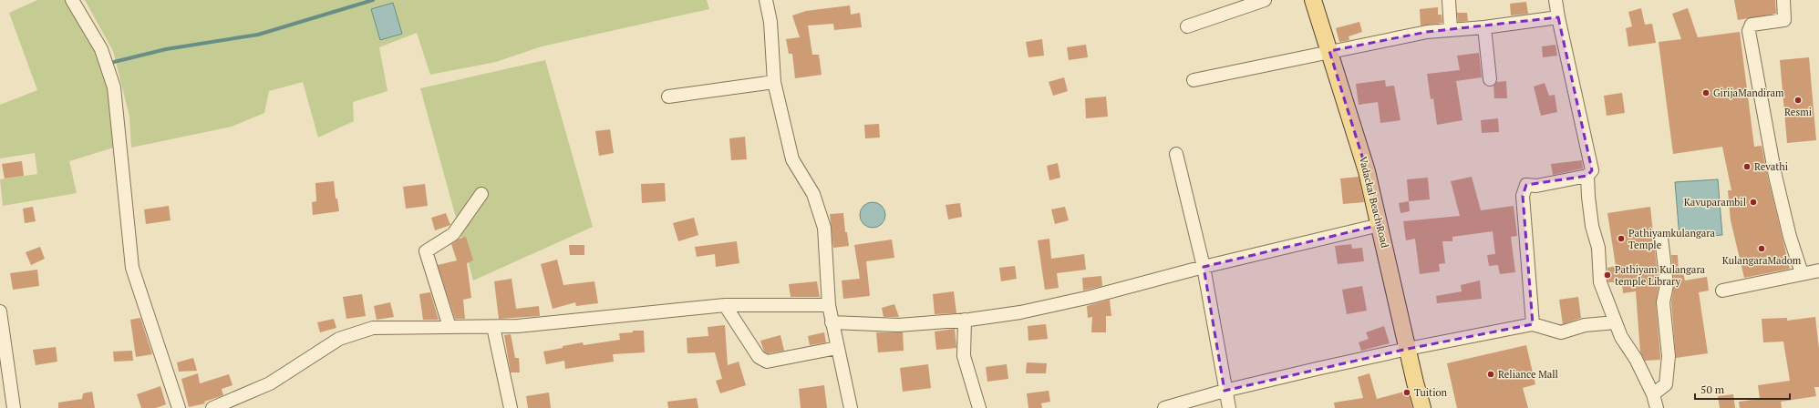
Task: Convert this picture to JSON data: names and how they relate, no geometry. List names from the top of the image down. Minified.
{"streets":{"main road":["Vadackal Beach Road"]},"places":["GirijaMandiram","Resmi","Revathi","Kavuparambil","Pathiyamkulangara Temple","KulangaraMadom","Pathiyam Kulangara temple Library","Reliance Mall","Tuition"],"scale_bar":"50 m"}
